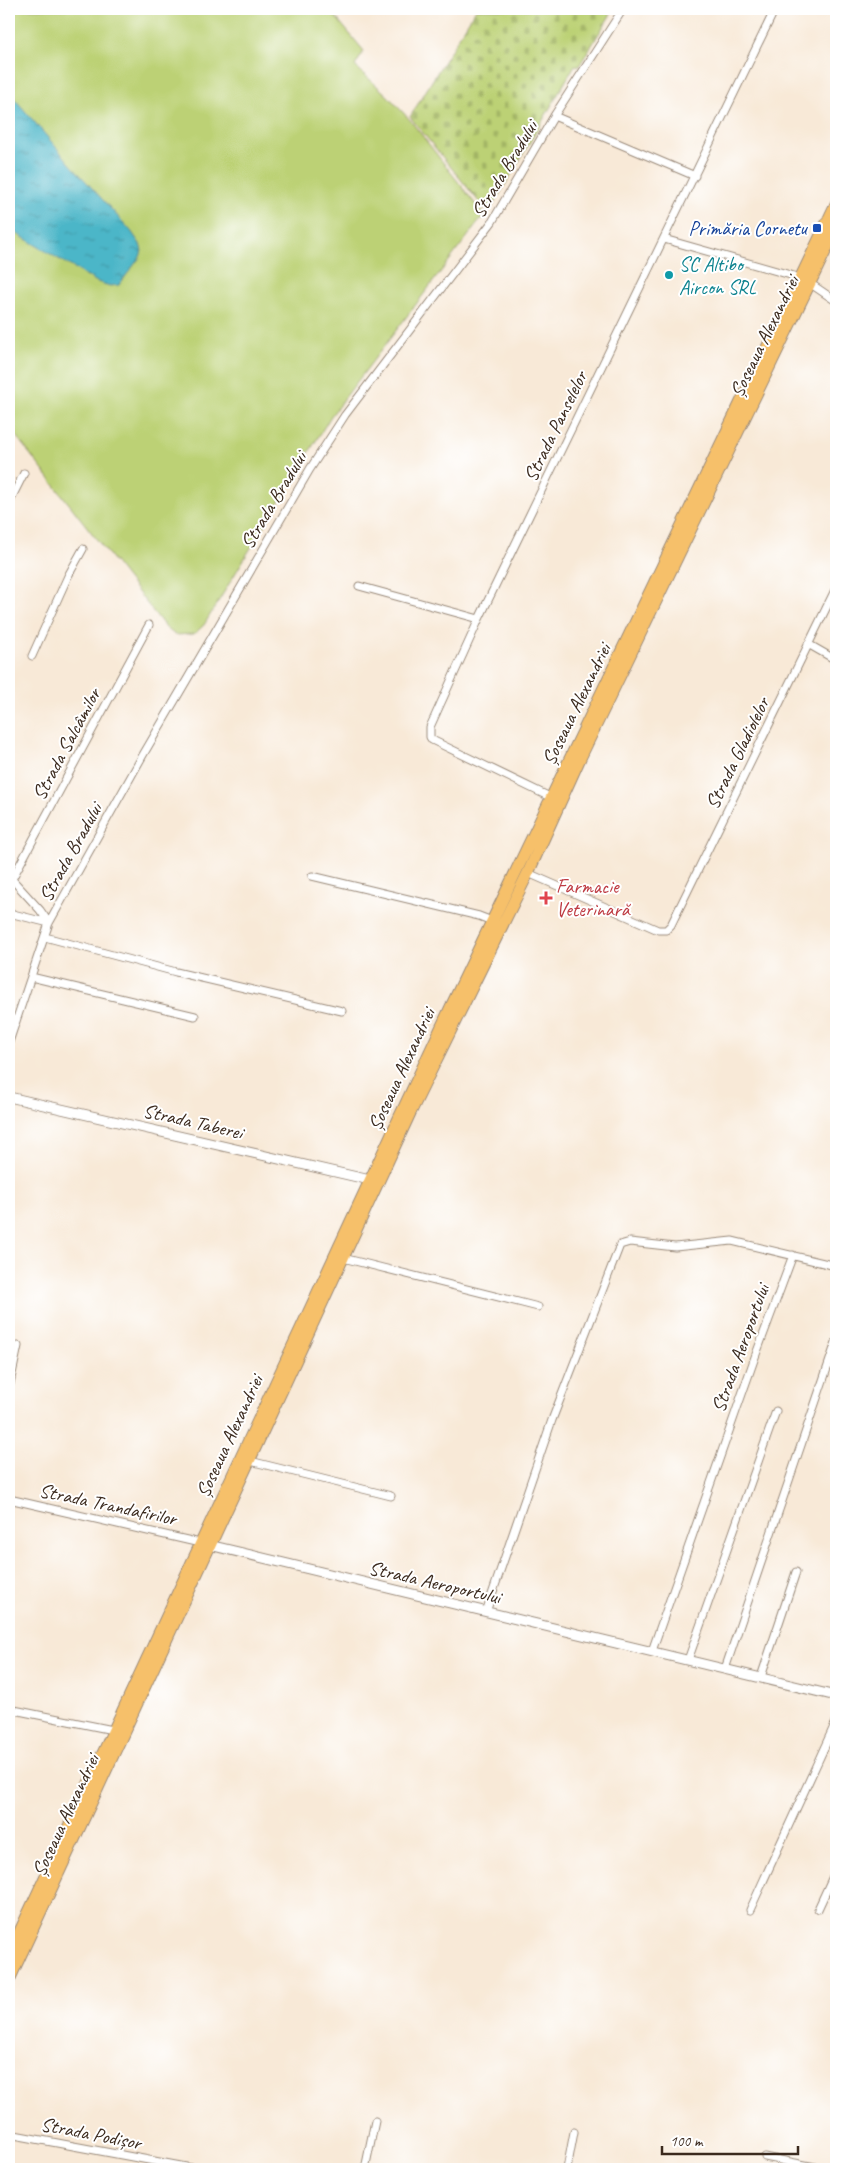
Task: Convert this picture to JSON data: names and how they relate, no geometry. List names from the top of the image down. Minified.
{"streets":{"highway":["Șoseaua Alexandriei"],"street":["Strada Bradului","Strada Panselelor","Strada Salcâmilor","Strada Gladiolelor","Strada Taberei","Strada Aeroportului","Strada Trandafirilor","Strada Podișor"]},"crossings":[["Strada Bradului","Strada Salcâmilor"],["Șoseaua Alexandriei","Strada Panselelor"],["Șoseaua Alexandriei","Strada Gladiolelor"],["Șoseaua Alexandriei","Strada Taberei"],["Șoseaua Alexandriei","Strada Aeroportului"],["Șoseaua Alexandriei","Strada Trandafirilor"],["Strada Aeroportului","Strada Trandafirilor"]],"places":{"transit":["Primăria Cornetu"],"other":["SC Altibo Aircon SRL"],"health":["Farmacie Veterinară"]},"scale_bar":"100 m"}
